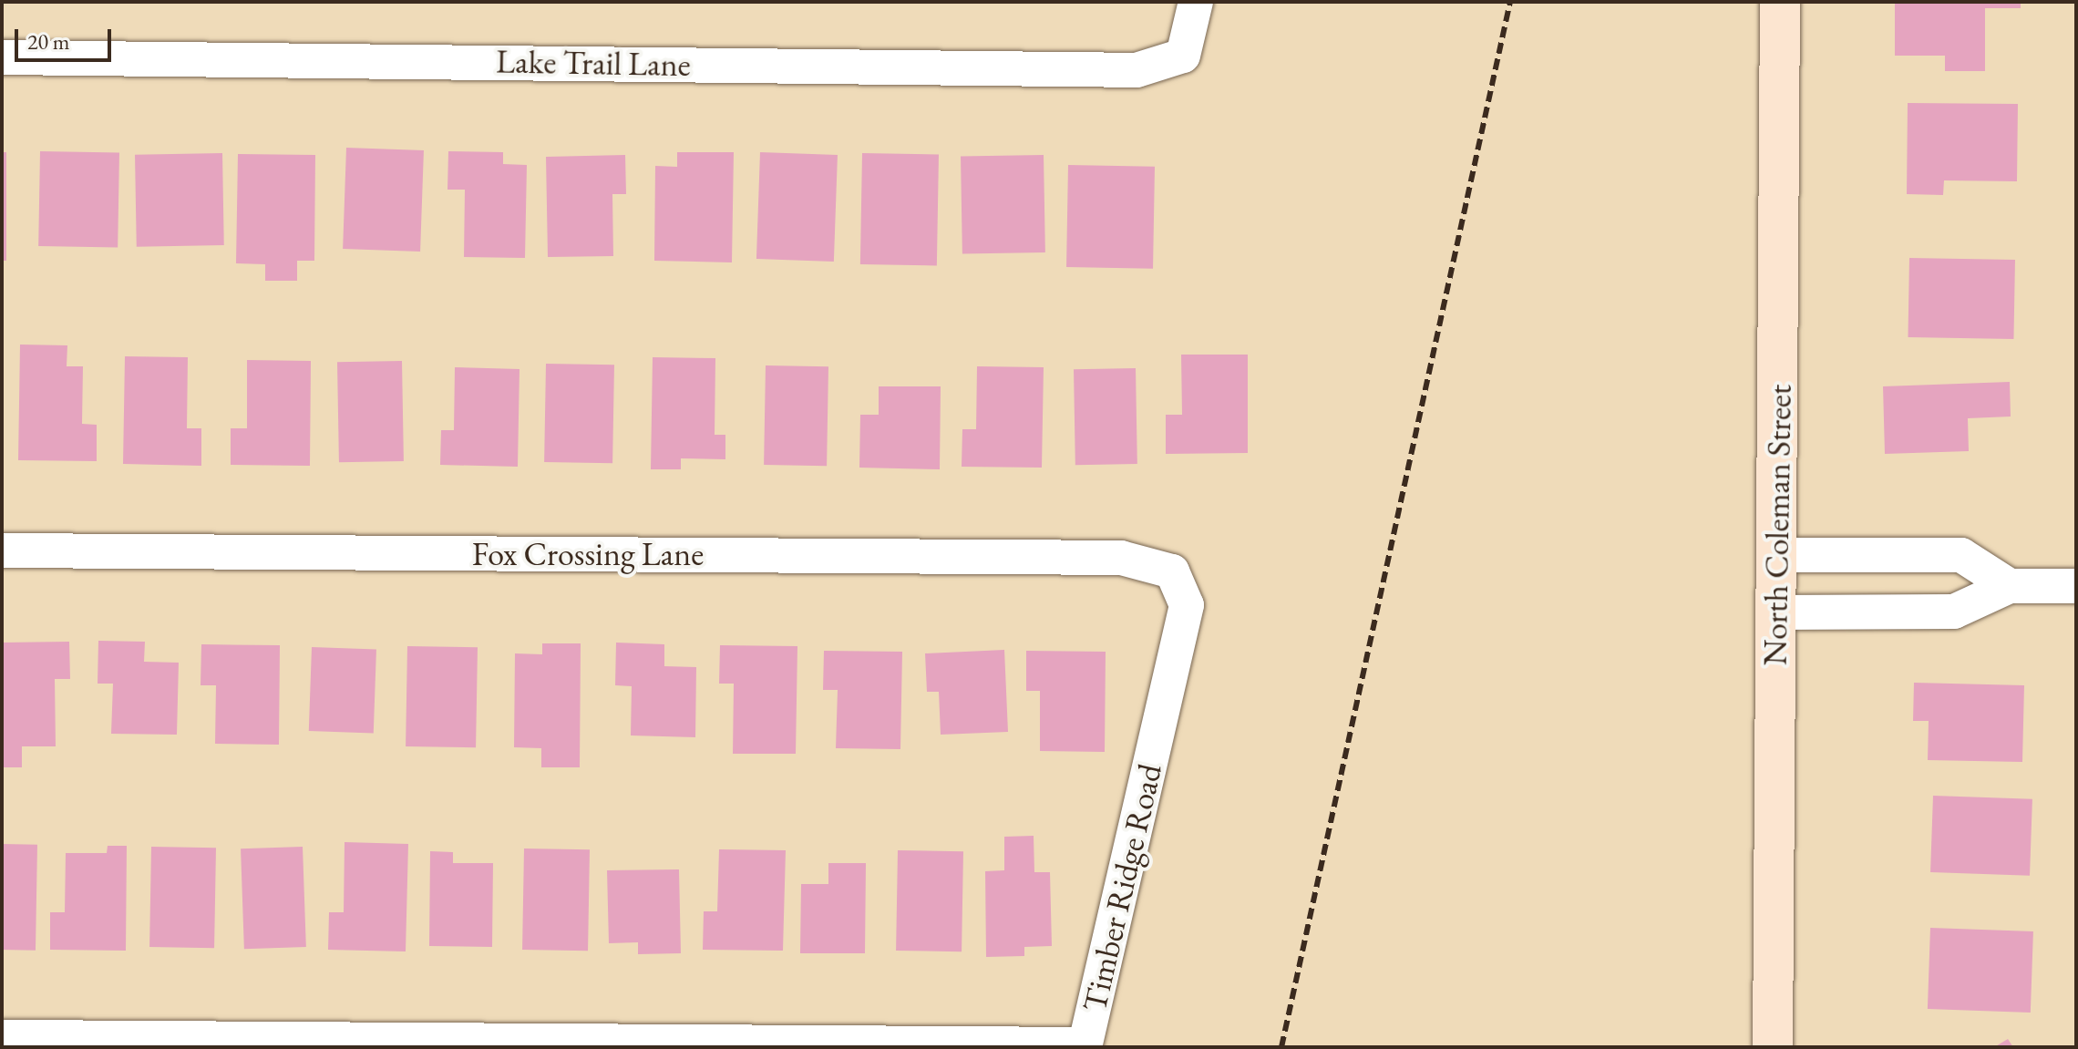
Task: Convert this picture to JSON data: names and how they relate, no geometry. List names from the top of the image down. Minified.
{"streets":{"street":["Lake Trail Lane","North Coleman Street","Fox Crossing Lane","Timber Ridge Road"]},"crossings":[["Fox Crossing Lane","Timber Ridge Road"]],"scale_bar":"20 m"}
